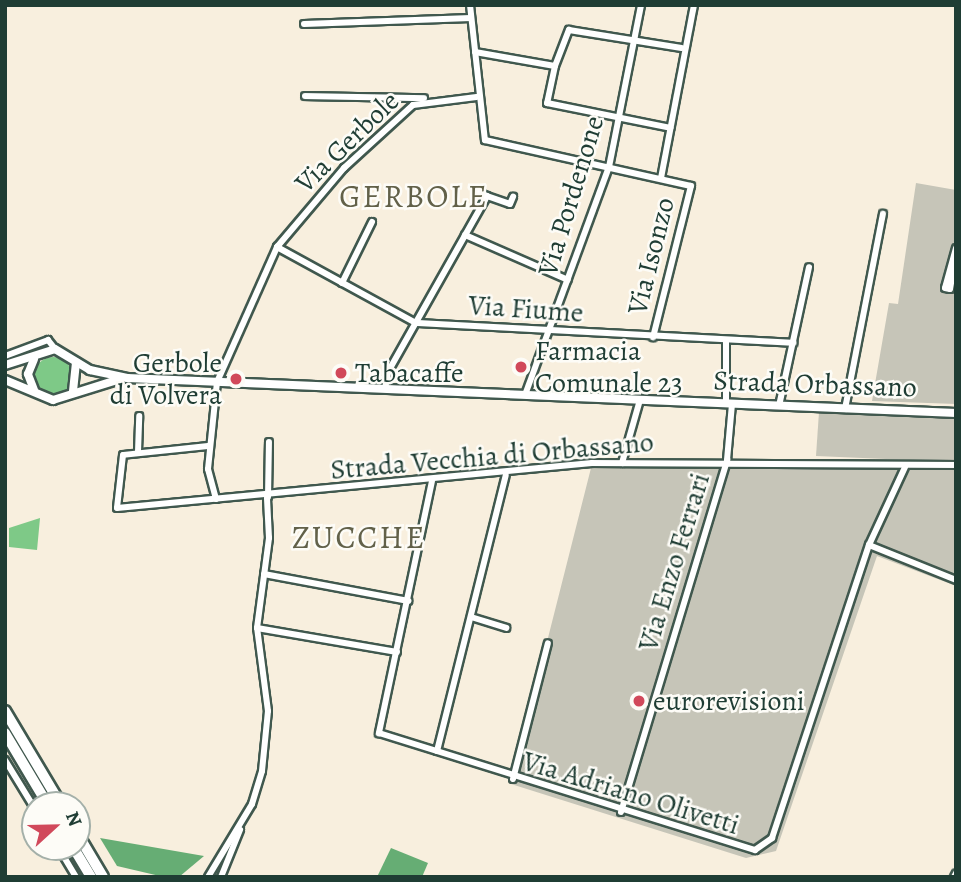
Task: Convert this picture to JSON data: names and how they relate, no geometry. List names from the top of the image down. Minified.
{"streets":{"main road":["Strada Orbassano"],"street":["Via Gerbole","Via Pordenone","Via Isonzo","Via Fiume","Strada Vecchia di Orbassano","Via Enzo Ferrari","Via Adriano Olivetti"]},"crossings":[["Via Gerbole","Via Fiume"],["Via Gerbole","Strada Orbassano"],["Via Gerbole","Strada Vecchia di Orbassano"],["Via Pordenone","Via Fiume"],["Via Pordenone","Strada Orbassano"],["Via Isonzo","Via Fiume"],["Via Fiume","Via Enzo Ferrari"],["Strada Orbassano","Via Enzo Ferrari"],["Strada Vecchia di Orbassano","Via Enzo Ferrari"],["Strada Vecchia di Orbassano","Via Adriano Olivetti"],["Via Enzo Ferrari","Via Adriano Olivetti"]],"districts":["GERBOLE","ZUCCHE"],"places":["Farmacia Comunale 23","Tabacaffe","Gerbole di Volvera","eurorevisioni"],"north":"right"}
